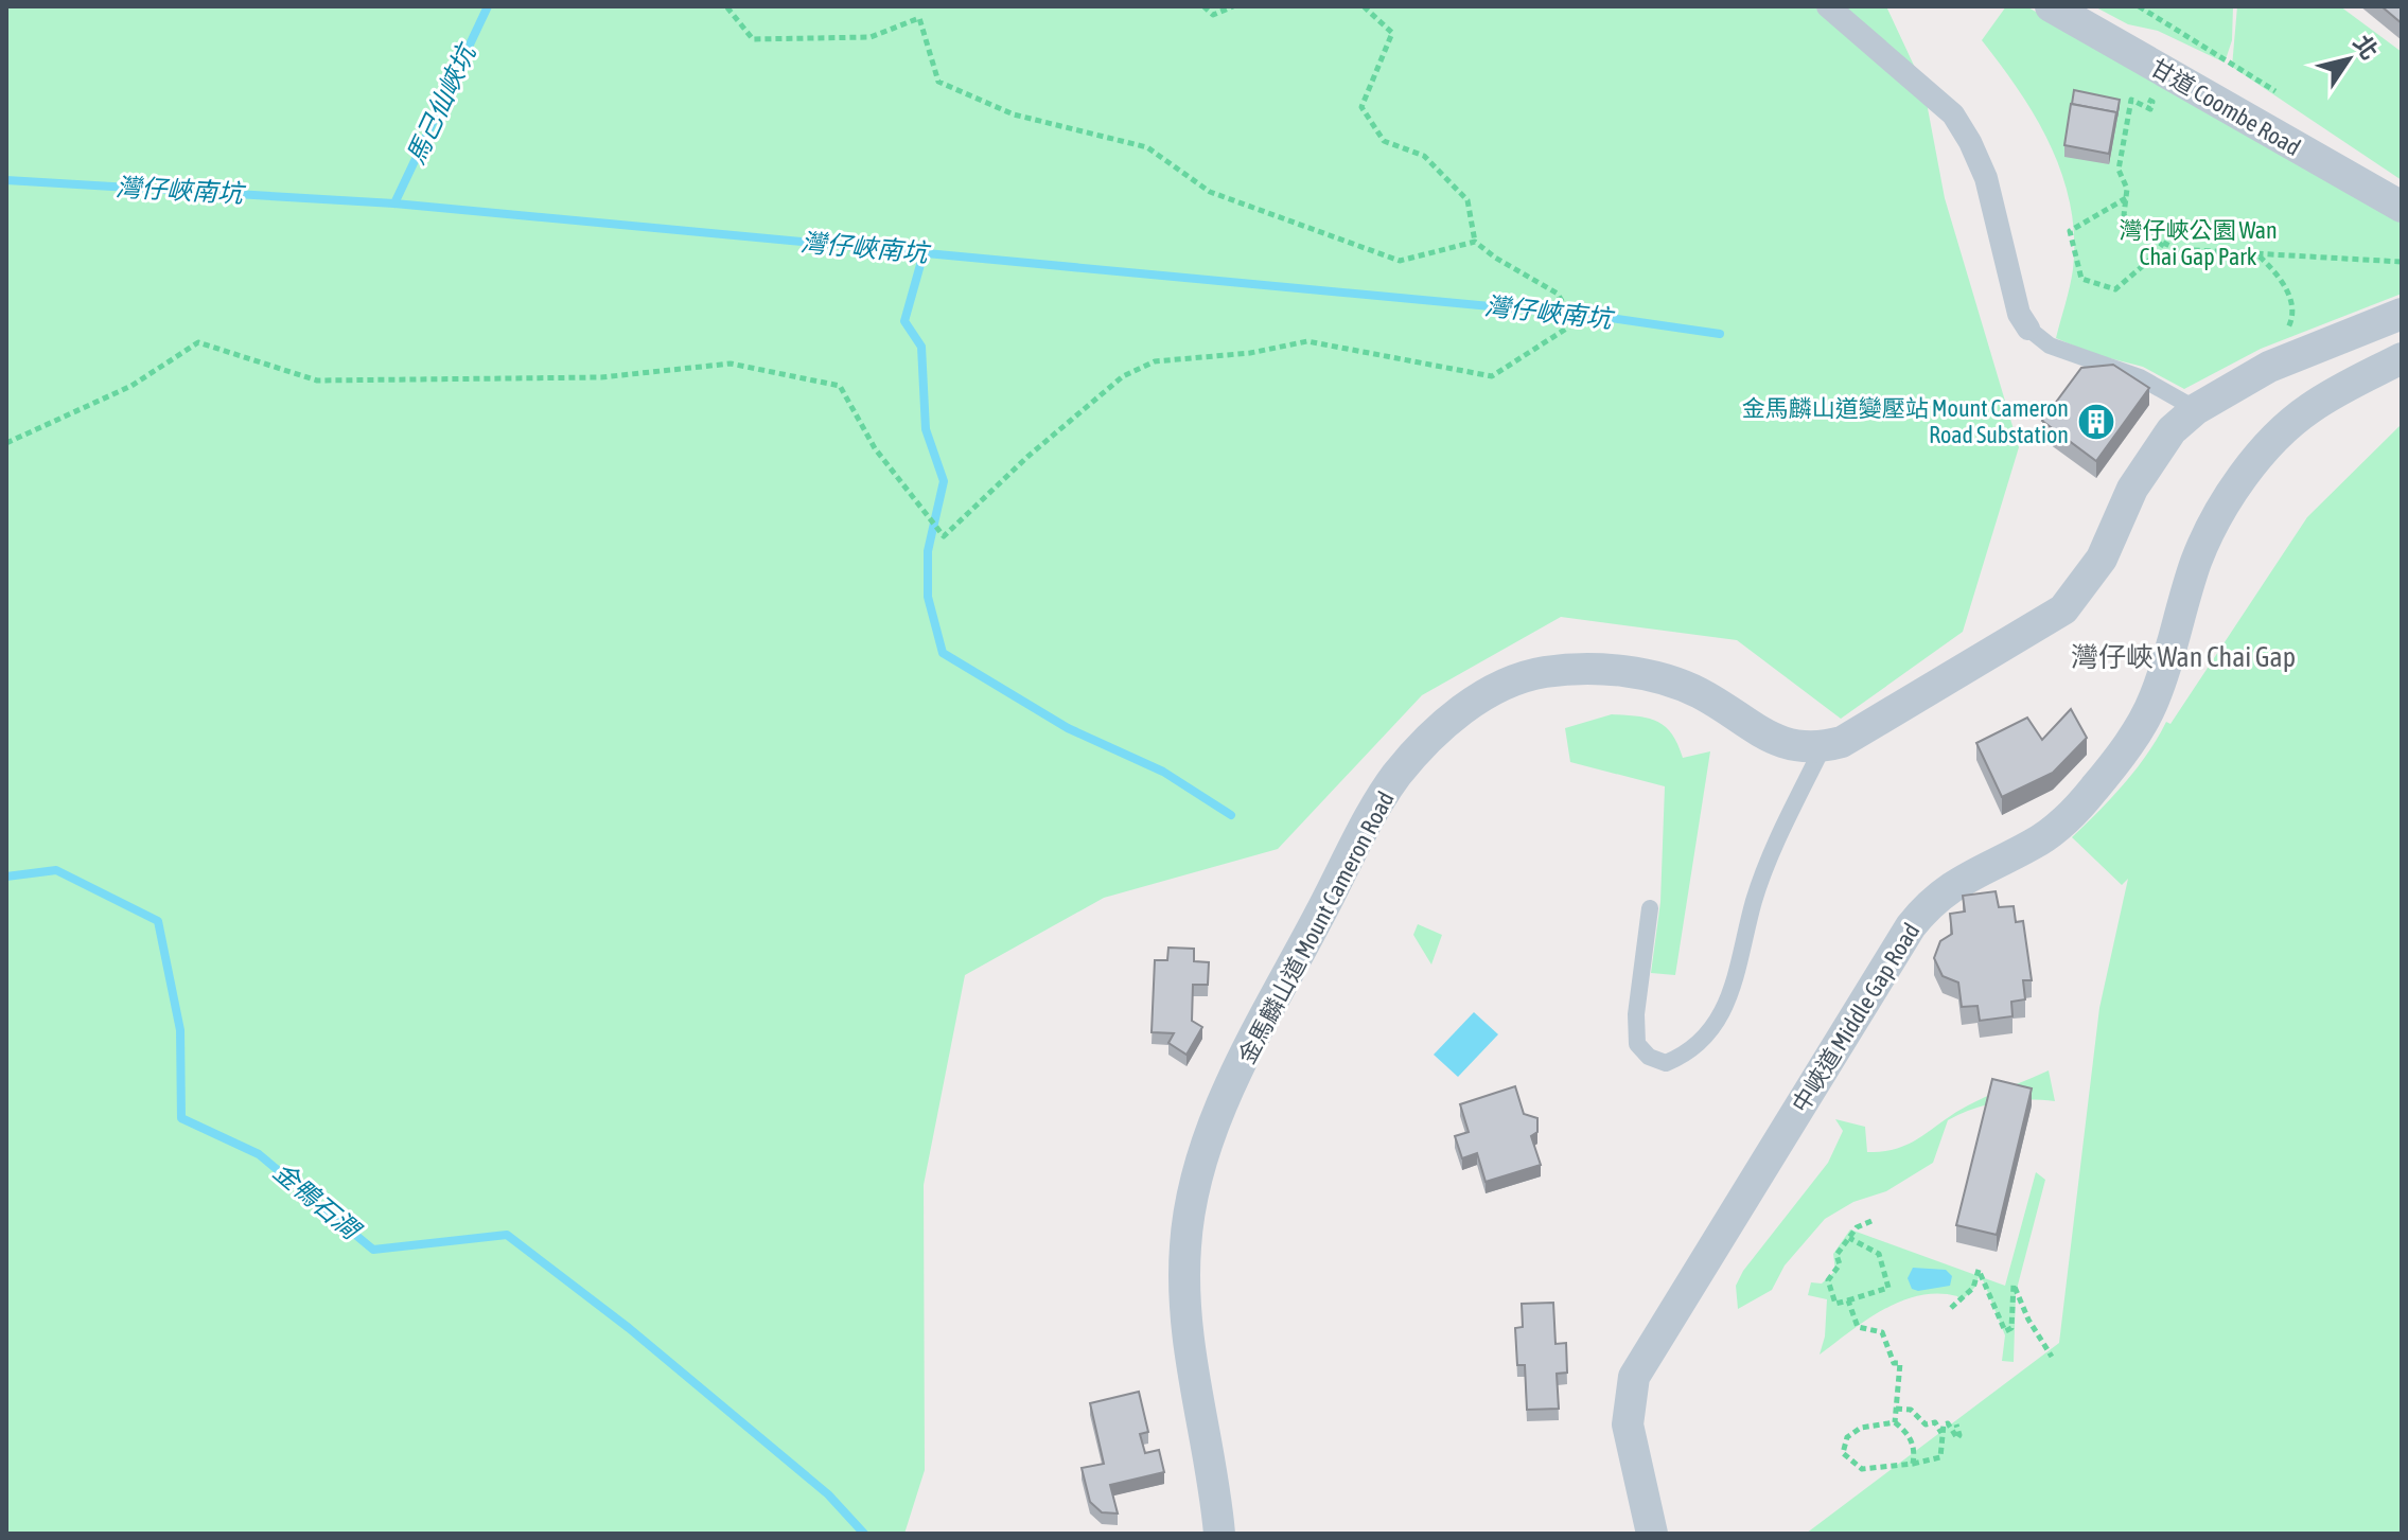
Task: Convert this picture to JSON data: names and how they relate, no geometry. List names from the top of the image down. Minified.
{"streets":{"street":["甘道 Coombe Road","金馬麟山道 Mount Cameron Road","中峽道 Middle Gap Road"]},"districts":["灣仔峽 Wan Chai Gap"],"water":["馬己仙峽坑","灣仔峽南坑","金鴨石澗"],"parks":["灣仔峽公園 Wan Chai Gap Park"],"places":{"building":["金馬麟山道變壓站 Mount Cameron Road Substation"]},"north":"top right"}
